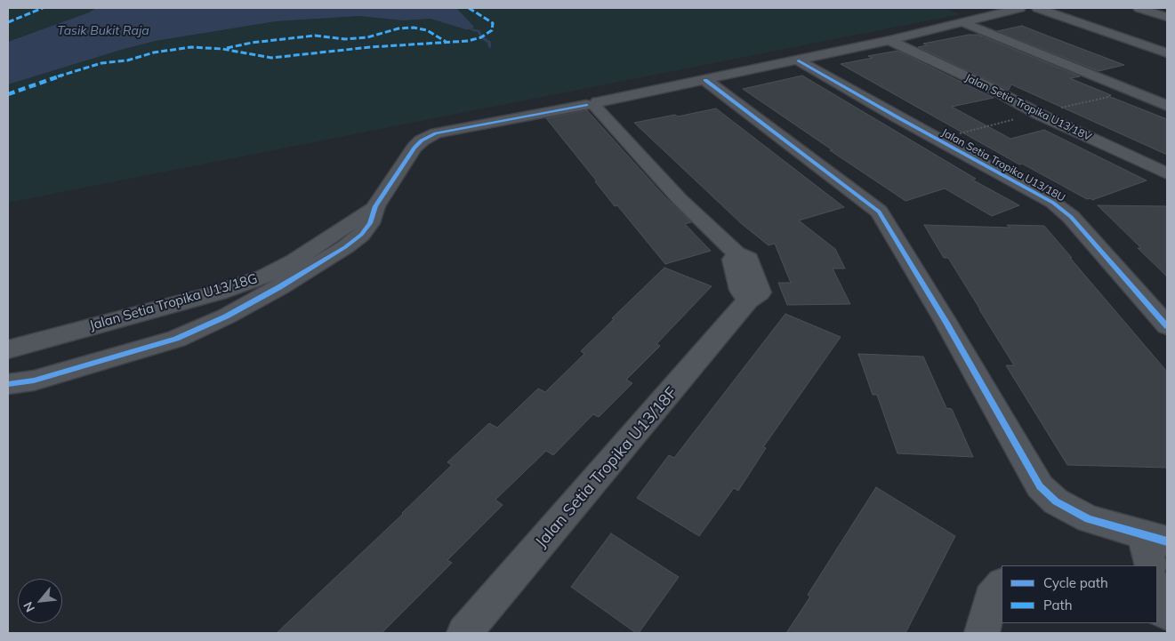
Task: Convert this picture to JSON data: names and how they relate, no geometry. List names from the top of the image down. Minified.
{"streets":{"street":["Jalan Setia Tropika U13/18V","Jalan Setia Tropika U13/18U","Jalan Setia Tropika U13/18G","Jalan Setia Tropika U13/18F"]},"water":["Tasik Bukit Raja"],"legend":["Cycle path","Path"],"north":"bottom left"}
